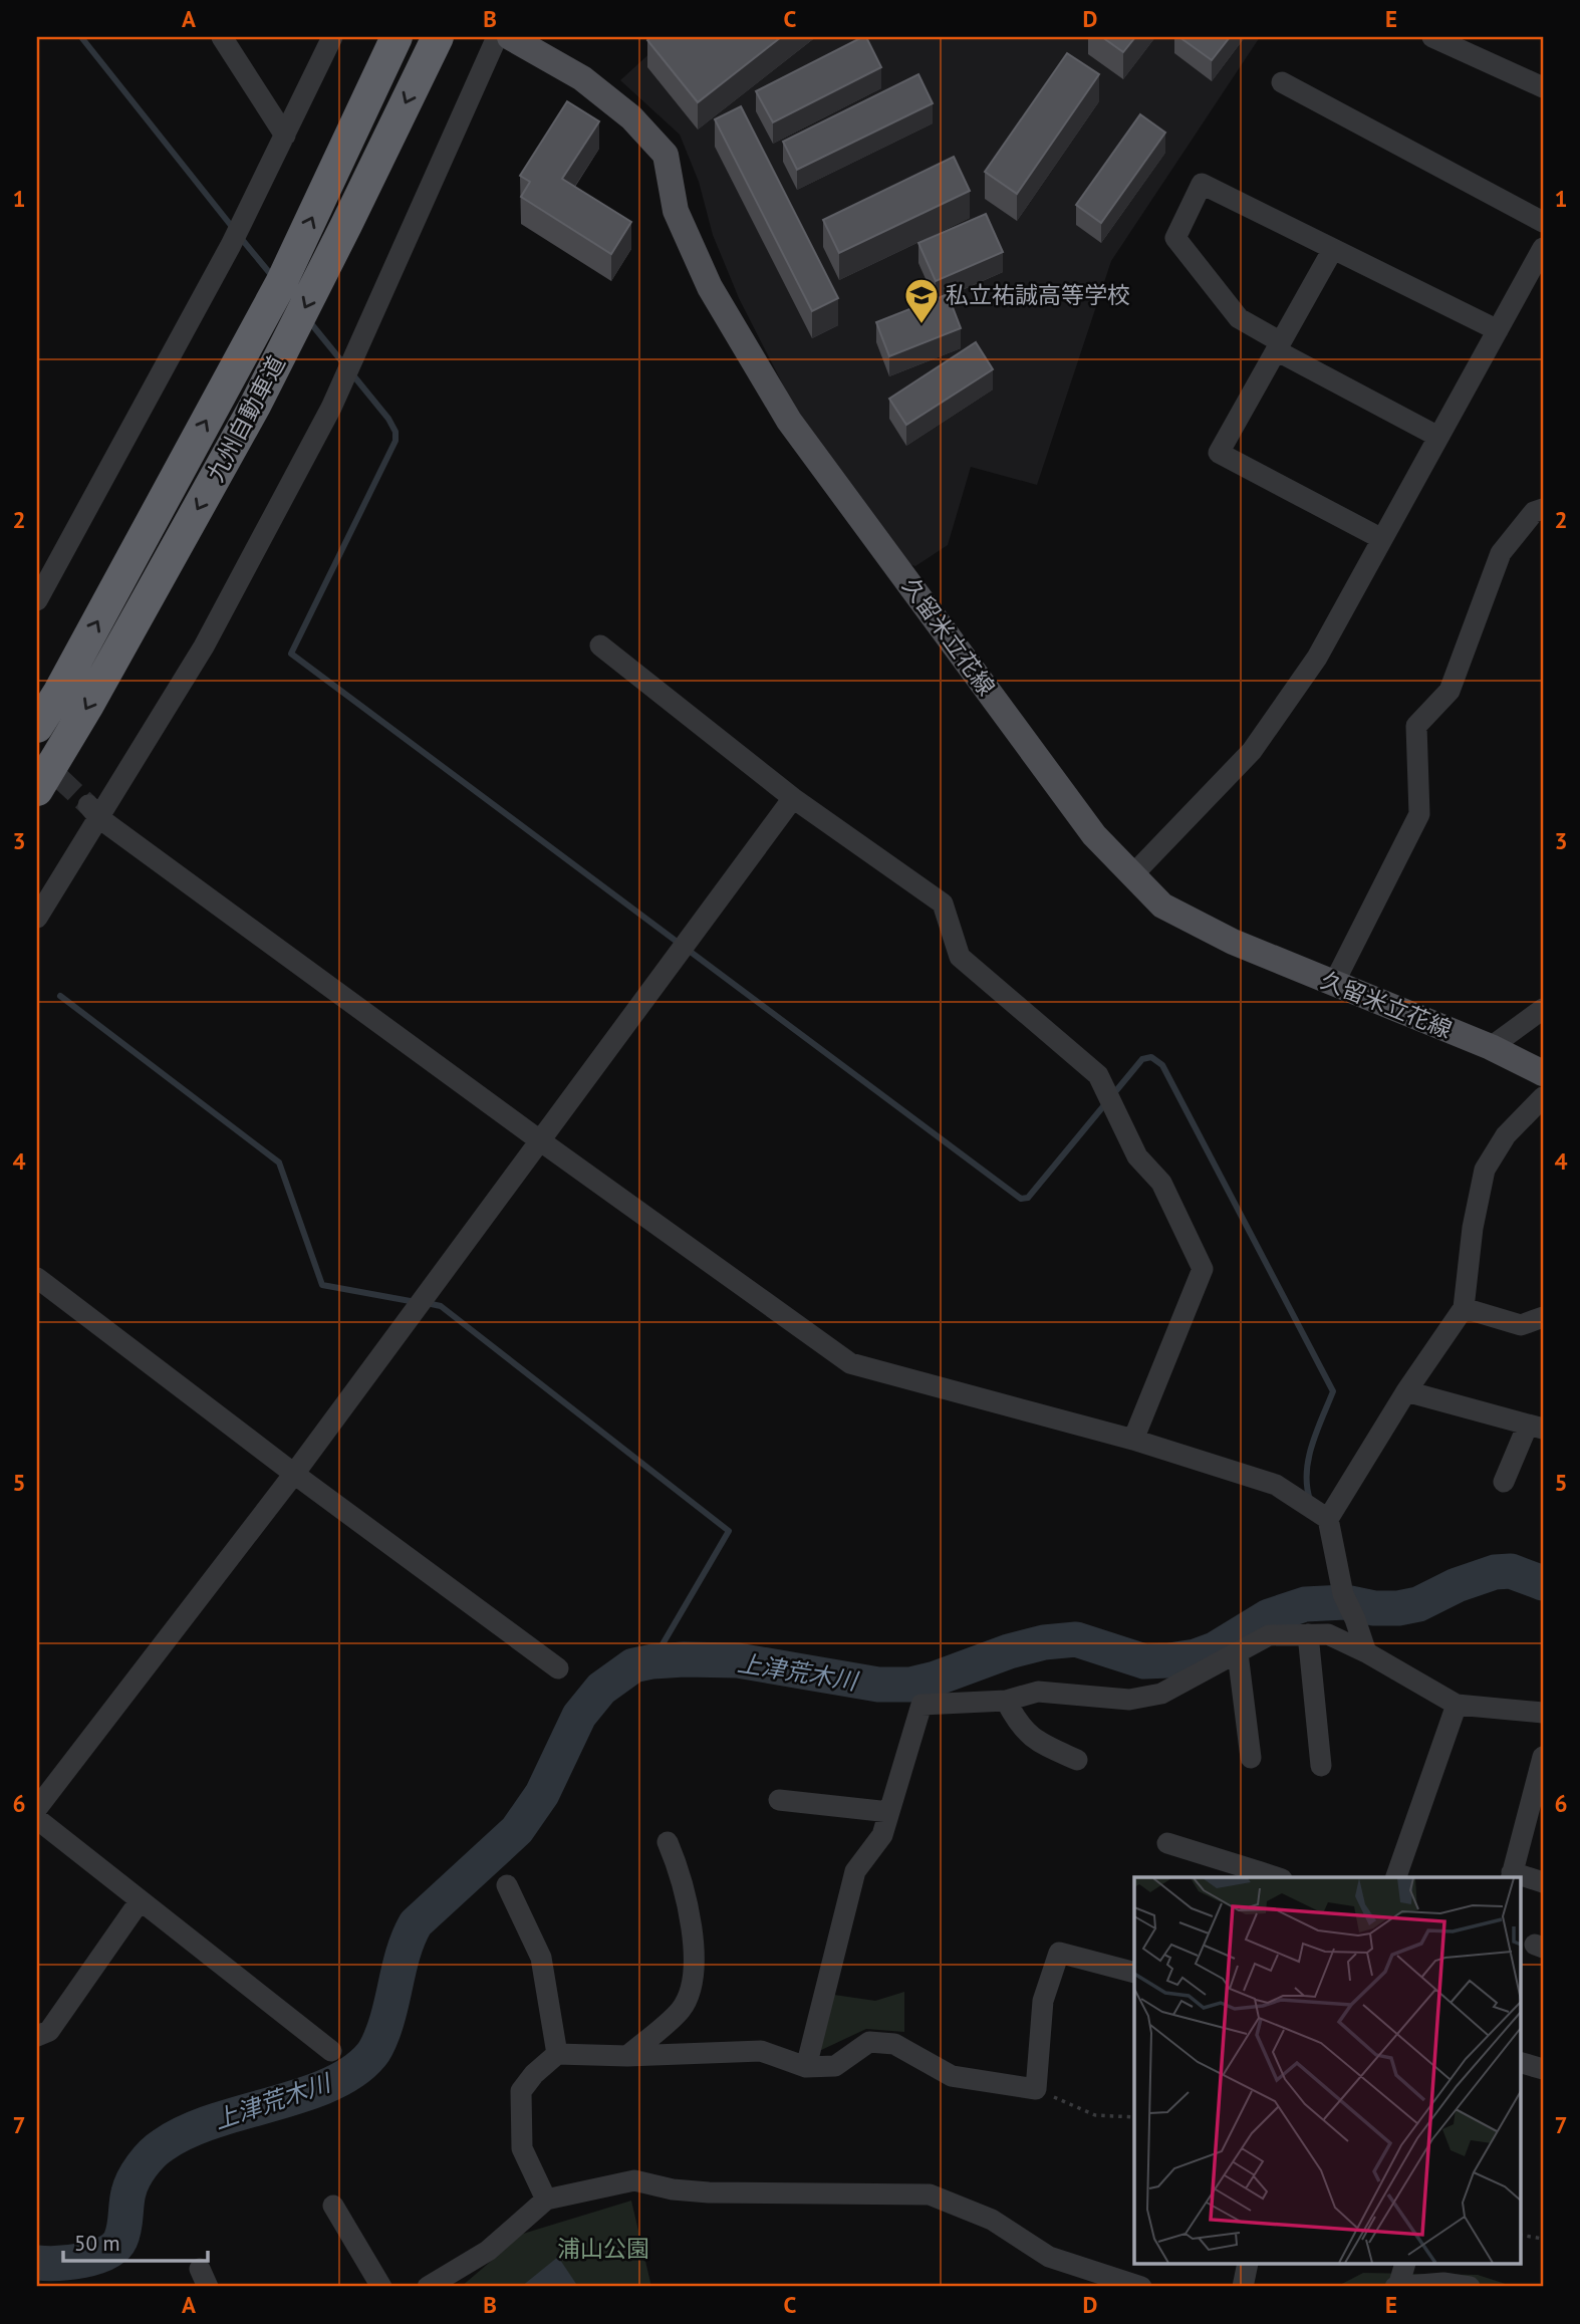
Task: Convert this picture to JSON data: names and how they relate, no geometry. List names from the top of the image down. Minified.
{"streets":{"highway":["九州自動車道"],"main road":["久留米立花線"]},"water":["上津荒木川"],"parks":["浦山公園"],"places":{"school or university":["私立祐誠高等学校"]},"scale_bar":"50 m","grid":{"columns":["A","B","C","D","E"],"rows":["1","2","3","4","5","6","7"]}}
